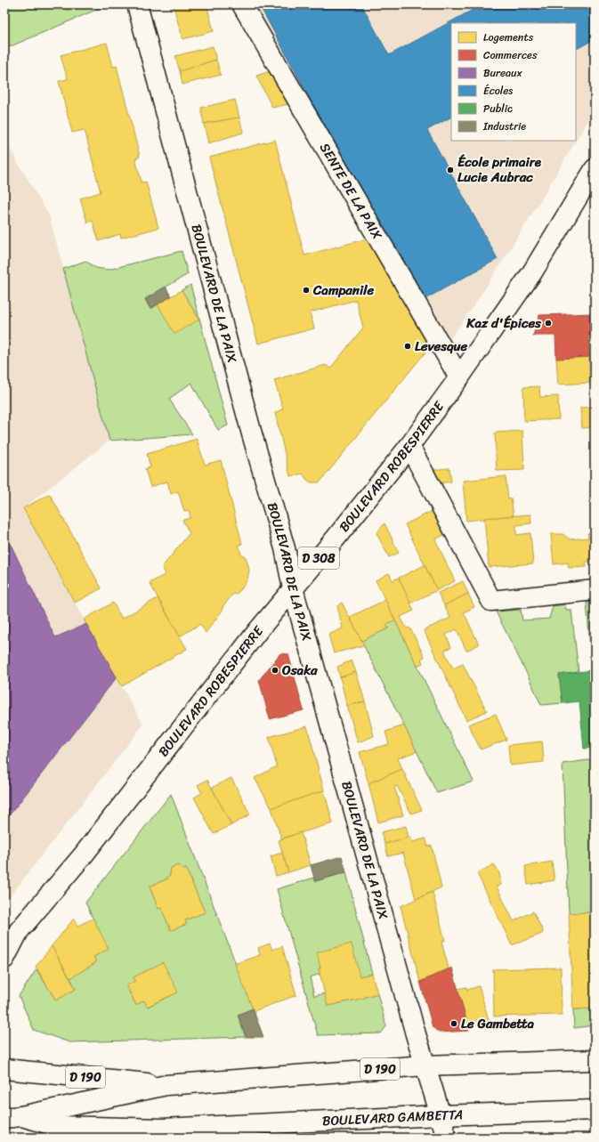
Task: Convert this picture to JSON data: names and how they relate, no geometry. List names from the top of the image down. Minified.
{"streets":{"street":["SENTE DE LA PAIX","BOULEVARD DE LA PAIX","BOULEVARD ROBESPIERRE","D 308","D 190","BOULEVARD GAMBETTA"]},"crossings":[["SENTE DE LA PAIX","BOULEVARD ROBESPIERRE"],["BOULEVARD DE LA PAIX","BOULEVARD ROBESPIERRE"],["BOULEVARD DE LA PAIX","BOULEVARD GAMBETTA"]],"places":["École primaire Lucie Aubrac","Campanile","Kaz d'Épices","Levesque","Osaka","Le Gambetta"],"legend":["Logements","Commerces","Bureaux","Écoles","Public","Industrie"]}
